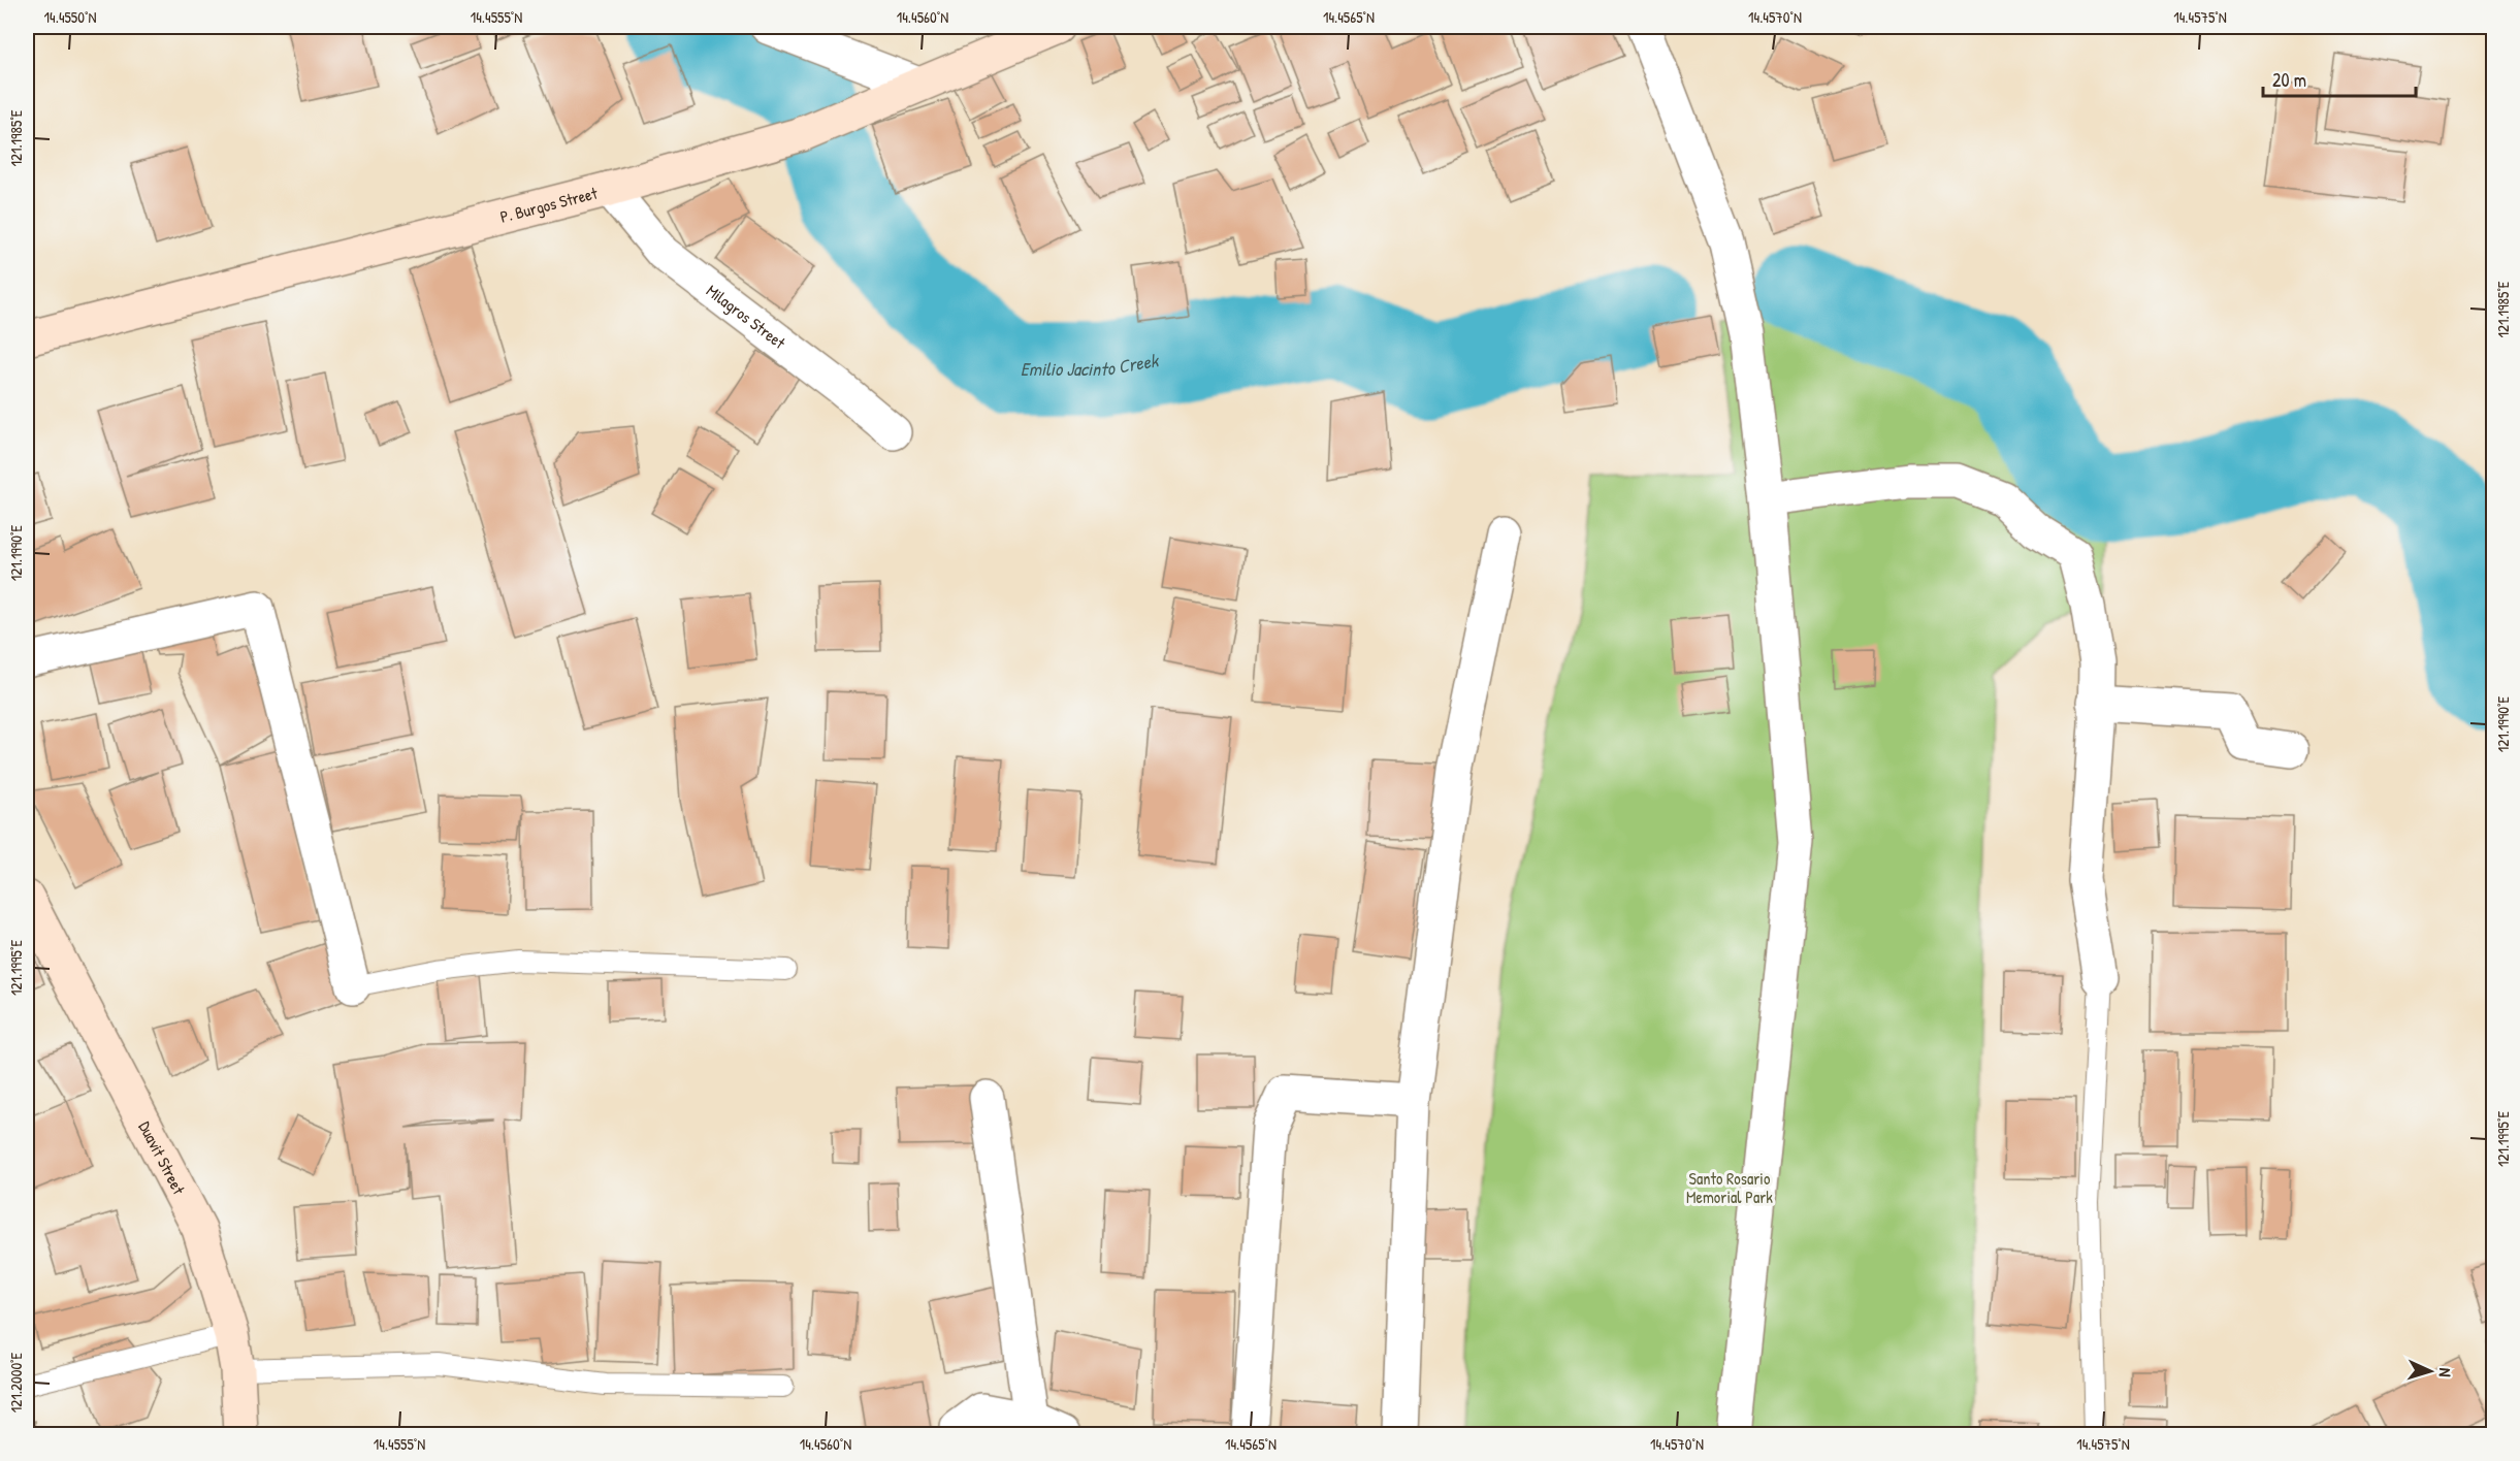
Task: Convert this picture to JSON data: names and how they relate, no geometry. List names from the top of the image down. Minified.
{"streets":{"street":["P. Burgos Street","Milagros Street","Duavit Street"]},"crossings":[["P. Burgos Street","Milagros Street"]],"water":["Emilio Jacinto Creek"],"parks":["Santo Rosario Memorial Park"],"scale_bar":"20 m","north":"right","coordinates":["14.4550°N","14.4555°N","14.4560°N","14.4565°N","14.4570°N","14.4575°N","121.1985°E","121.1990°E","121.1995°E","121.2000°E"]}
